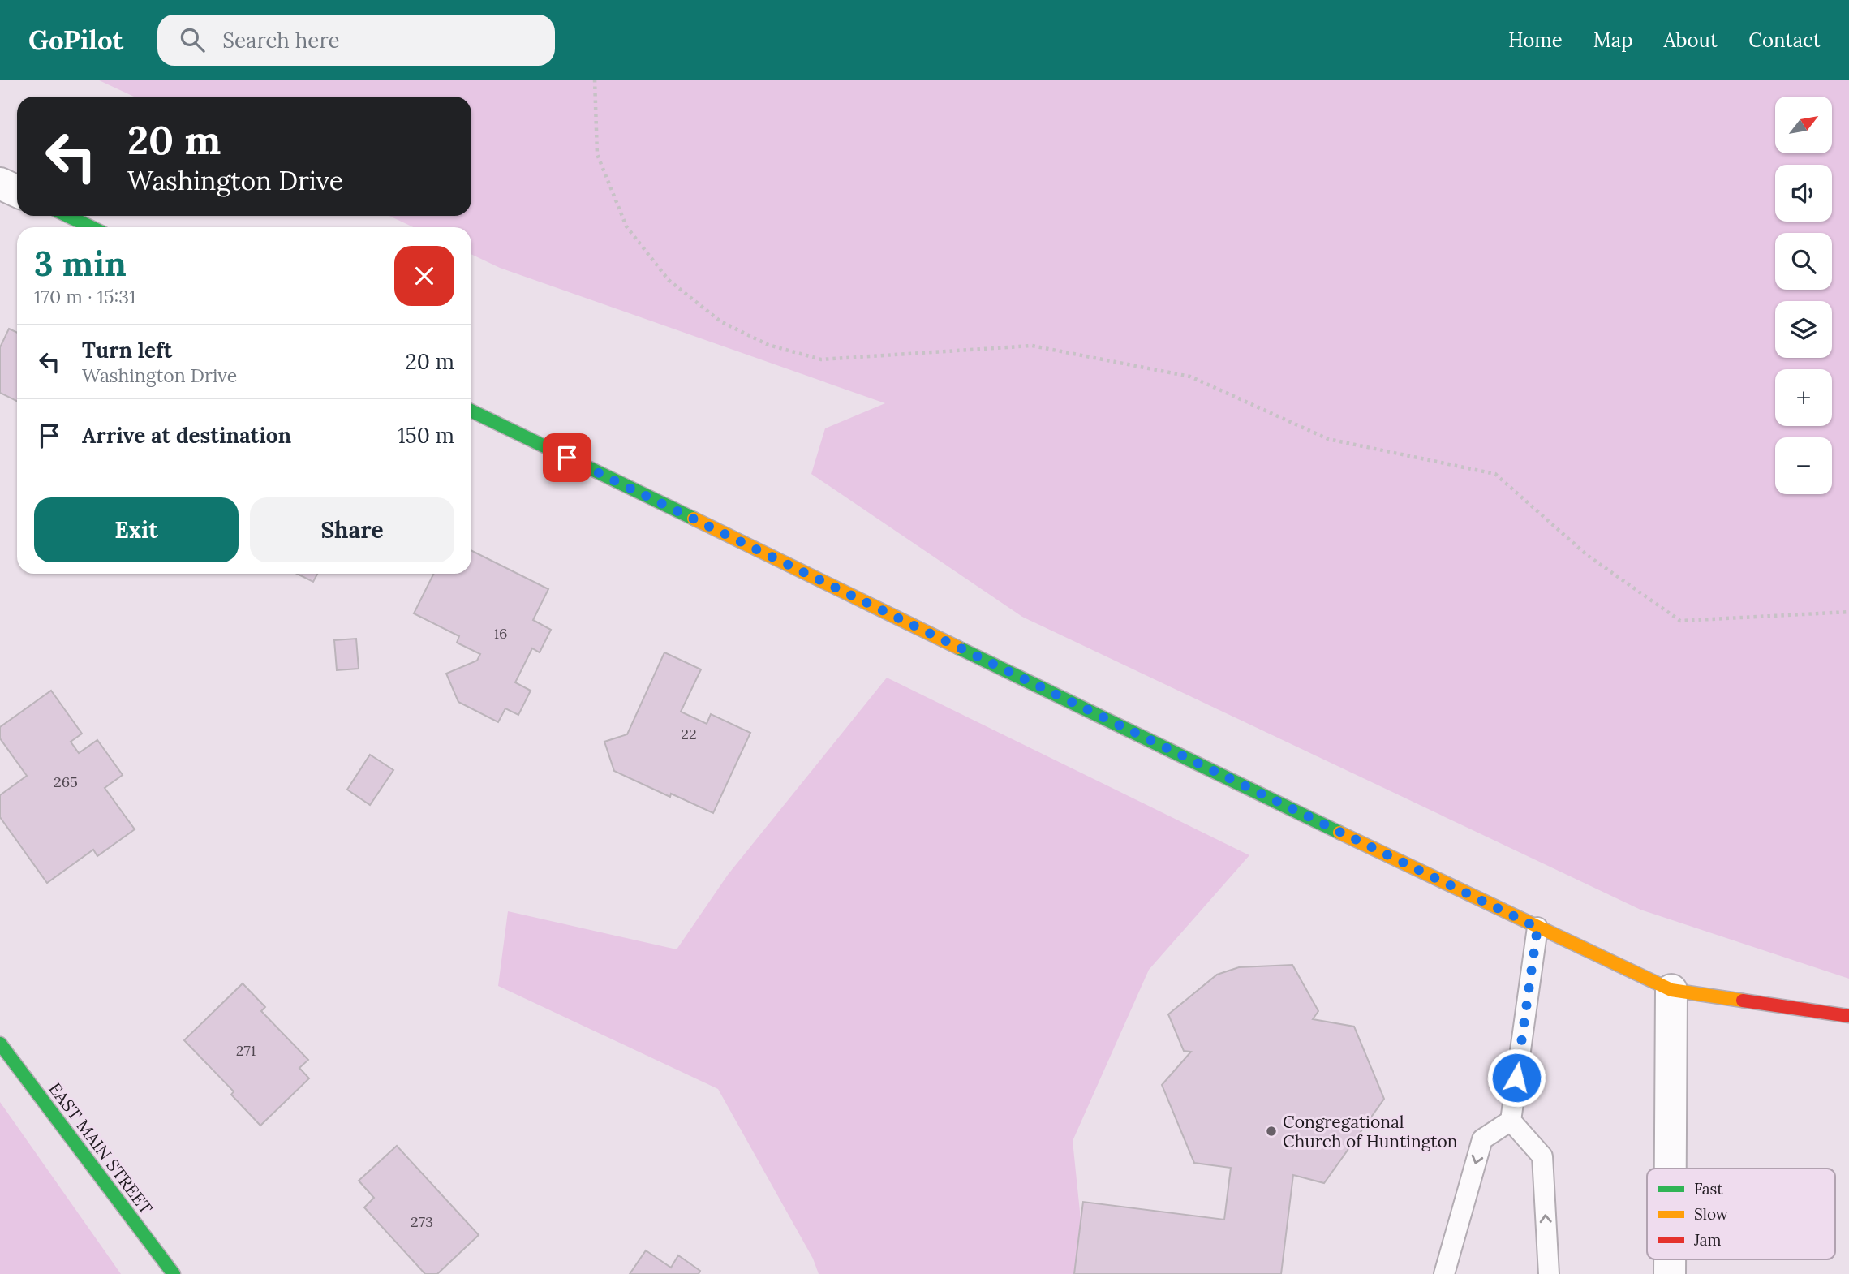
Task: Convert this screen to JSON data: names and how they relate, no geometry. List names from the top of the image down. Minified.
{"streets":{"street":["EAST MAIN STREET"]},"places":["Congregational Church of Huntington"],"house_numbers":["16","22","265","271","273"],"legend":["Fast","Slow","Jam"],"north":"top right","page":{"header":"GoPilot","search":"Search here","nav":["Home","Map","About","Contact"],"map_buttons":["+","−"],"turn":["20 m","Washington Drive"],"heading":["3 min","170 m · 15:31"],"list":[{"name":"Turn left","note":"Washington Drive","value":"20 m"},{"name":"Arrive at destination","value":"150 m"}],"buttons":["Exit","Share"]}}
